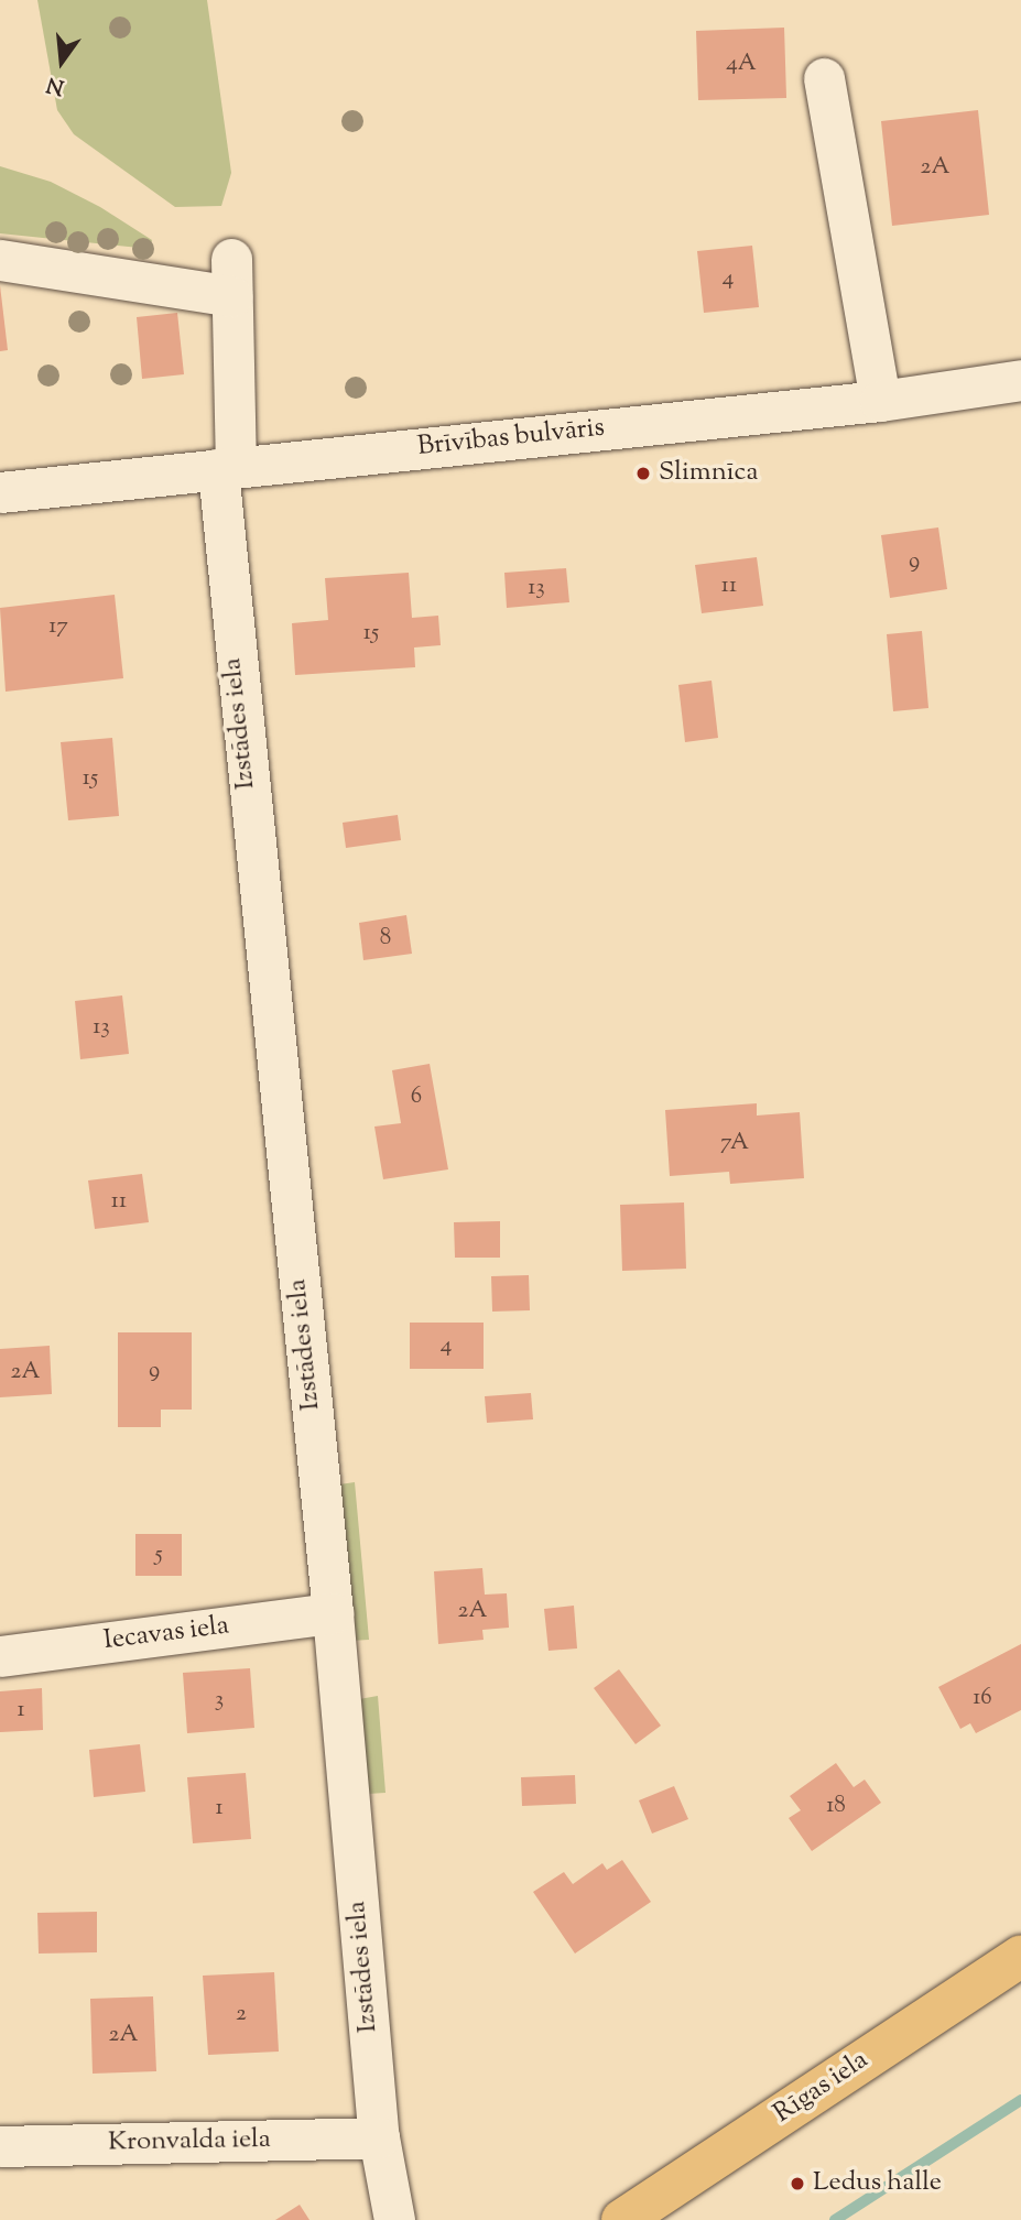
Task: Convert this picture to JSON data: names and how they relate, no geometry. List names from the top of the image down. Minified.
{"streets":{"main road":["Rīgas iela"],"street":["Brīvības bulvāris","Izstādes iela","Iecavas iela","Kronvalda iela"]},"crossings":[["Brīvības bulvāris","Izstādes iela"],["Izstādes iela","Iecavas iela"],["Izstādes iela","Kronvalda iela"]],"places":["Slimnīca","Ledus halle"],"house_numbers":["4A","2A","4","9","11","13","17","15","15","8","13","6","7A","11","4","9","2A","5","2A","16","3","1","18","1","2","2A"],"north":"bottom"}
